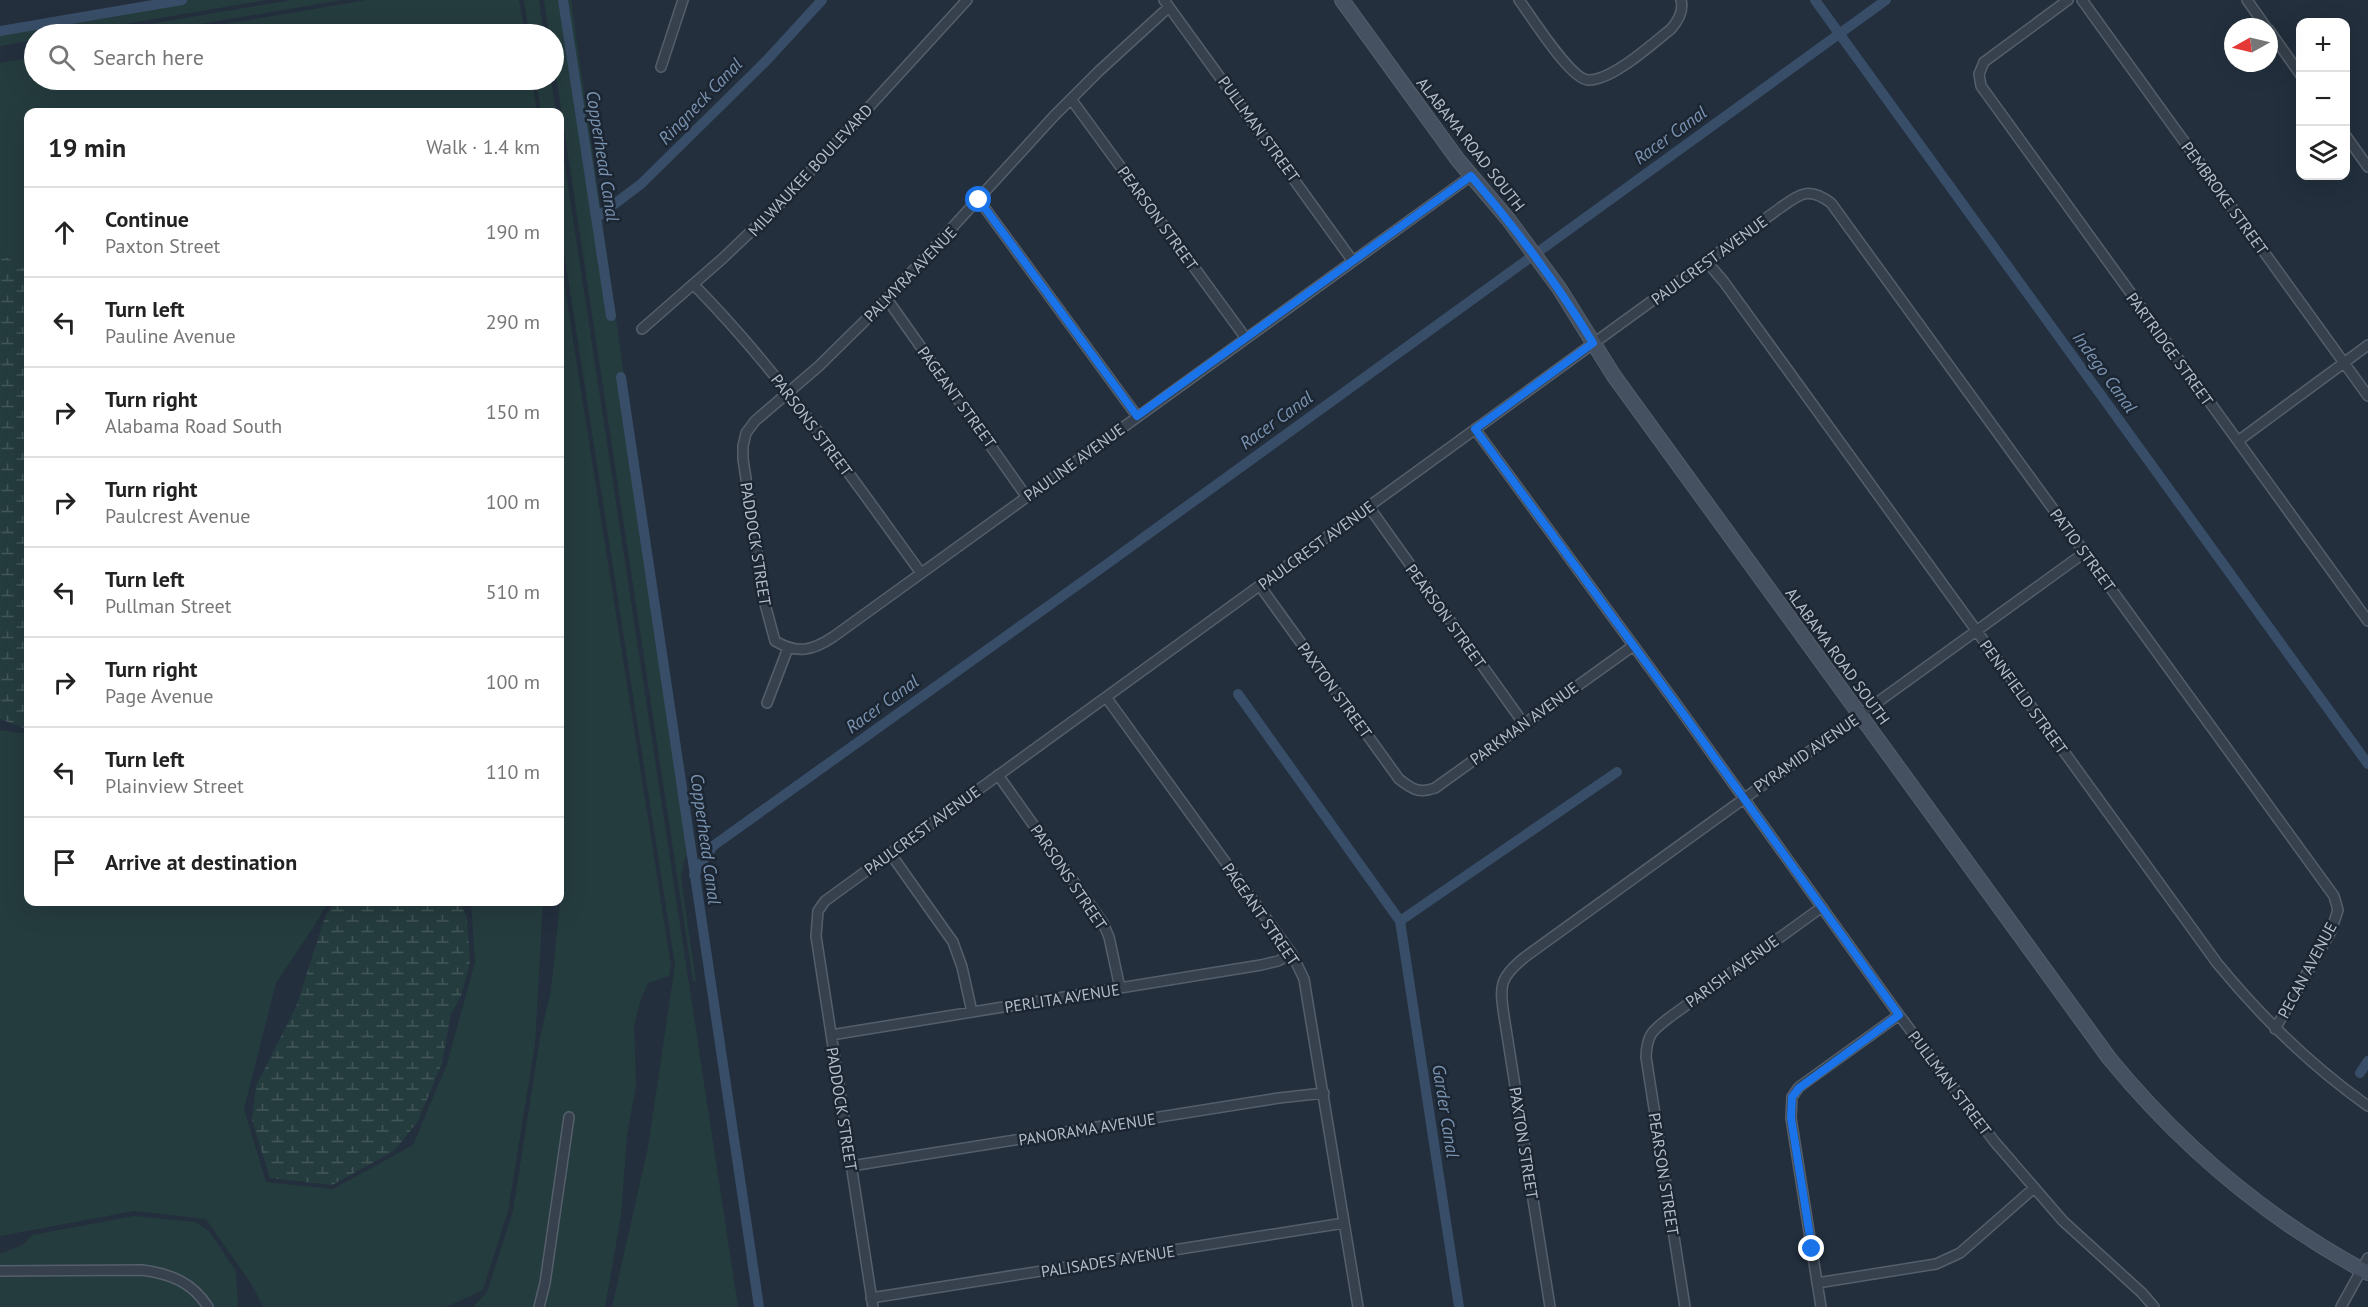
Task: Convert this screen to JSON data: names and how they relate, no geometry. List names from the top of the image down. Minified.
{"streets":{"street":["PULLMAN STREET","ALABAMA ROAD SOUTH","MILWAUKEE BOULEVARD","PEMBROKE STREET","PEARSON STREET","PAULCREST AVENUE","PALMYRA AVENUE","PARTRIDGE STREET","PAGEANT STREET","PARSONS STREET","PAULINE AVENUE","PADDOCK STREET","PATIO STREET","PAXTON STREET","PENNFIELD STREET","PARKMAN AVENUE","PYRAMID AVENUE","PECAN AVENUE","PARISH AVENUE","PERLITA AVENUE","PANORAMA AVENUE","PALISADES AVENUE"]},"crossings":[["PULLMAN STREET","PAULCREST AVENUE"],["PULLMAN STREET","PALMYRA AVENUE"],["PULLMAN STREET","PAULINE AVENUE"],["PULLMAN STREET","PARKMAN AVENUE"],["PULLMAN STREET","PYRAMID AVENUE"],["PULLMAN STREET","PARISH AVENUE"],["ALABAMA ROAD SOUTH","PAULCREST AVENUE"],["ALABAMA ROAD SOUTH","PAULINE AVENUE"],["ALABAMA ROAD SOUTH","PYRAMID AVENUE"],["MILWAUKEE BOULEVARD","PARSONS STREET"],["PEARSON STREET","PAULCREST AVENUE"],["PEARSON STREET","PALMYRA AVENUE"],["PEARSON STREET","PAULINE AVENUE"],["PEARSON STREET","PARKMAN AVENUE"],["PEARSON STREET","PARISH AVENUE"],["PAULCREST AVENUE","PAGEANT STREET"],["PAULCREST AVENUE","PARSONS STREET"],["PAULCREST AVENUE","PADDOCK STREET"],["PAULCREST AVENUE","PATIO STREET"],["PAULCREST AVENUE","PAXTON STREET"],["PAULCREST AVENUE","PENNFIELD STREET"],["PALMYRA AVENUE","PAGEANT STREET"],["PALMYRA AVENUE","PARSONS STREET"],["PALMYRA AVENUE","PADDOCK STREET"],["PAGEANT STREET","PAULINE AVENUE"],["PAGEANT STREET","PERLITA AVENUE"],["PAGEANT STREET","PANORAMA AVENUE"],["PAGEANT STREET","PALISADES AVENUE"],["PARSONS STREET","PAULINE AVENUE"],["PARSONS STREET","PERLITA AVENUE"],["PAULINE AVENUE","PADDOCK STREET"],["PADDOCK STREET","PERLITA AVENUE"],["PADDOCK STREET","PANORAMA AVENUE"],["PADDOCK STREET","PALISADES AVENUE"],["PATIO STREET","PYRAMID AVENUE"],["PATIO STREET","PECAN AVENUE"],["PAXTON STREET","PARKMAN AVENUE"],["PAXTON STREET","PYRAMID AVENUE"],["PENNFIELD STREET","PYRAMID AVENUE"],["PENNFIELD STREET","PECAN AVENUE"]],"water":["Ringneck Canal","Racer Canal","Copperhead Canal","Indego Canal","Garder Canal"],"north":"left","page":{"map_buttons":["+","−"],"search":"Search here","heading":["19 min","Walk · 1.4 km"],"list":[["Continue","Paxton Street","190 m"],["Turn left","Pauline Avenue","290 m"],["Turn right","Alabama Road South","150 m"],["Turn right","Paulcrest Avenue","100 m"],["Turn left","Pullman Street","510 m"],["Turn right","Page Avenue","100 m"],["Turn left","Plainview Street","110 m"],"Arrive at destination"]}}
